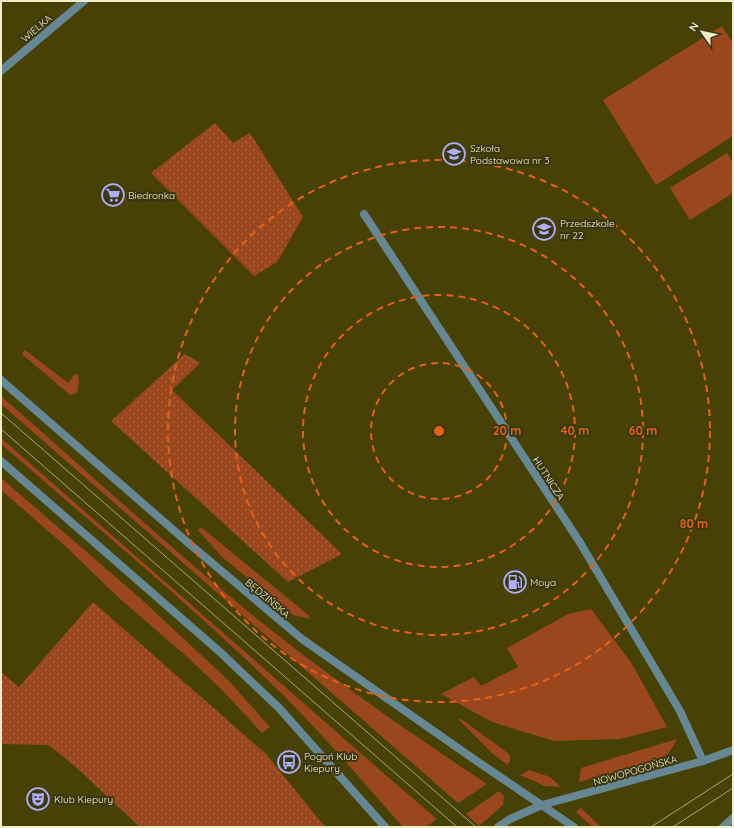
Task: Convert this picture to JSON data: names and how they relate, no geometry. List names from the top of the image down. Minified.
{"streets":{"street":["WIELKA","HUTNICZA","BĘDZIŃSKA","NOWOPOGOŃSKA"]},"crossings":[["HUTNICZA","NOWOPOGOŃSKA"],["BĘDZIŃSKA","NOWOPOGOŃSKA"]],"places":{"school or university":["Szkoła Podstawowa nr 3","Przedszkole nr 22"],"supermarket":["Biedronka"],"fuel station":["Moya"],"bus stop":["Pogoń Klub Kiepury"],"theatre":["Klub Kiepury"]},"north":"top left","rings":["20 m","40 m","60 m","80 m"]}
